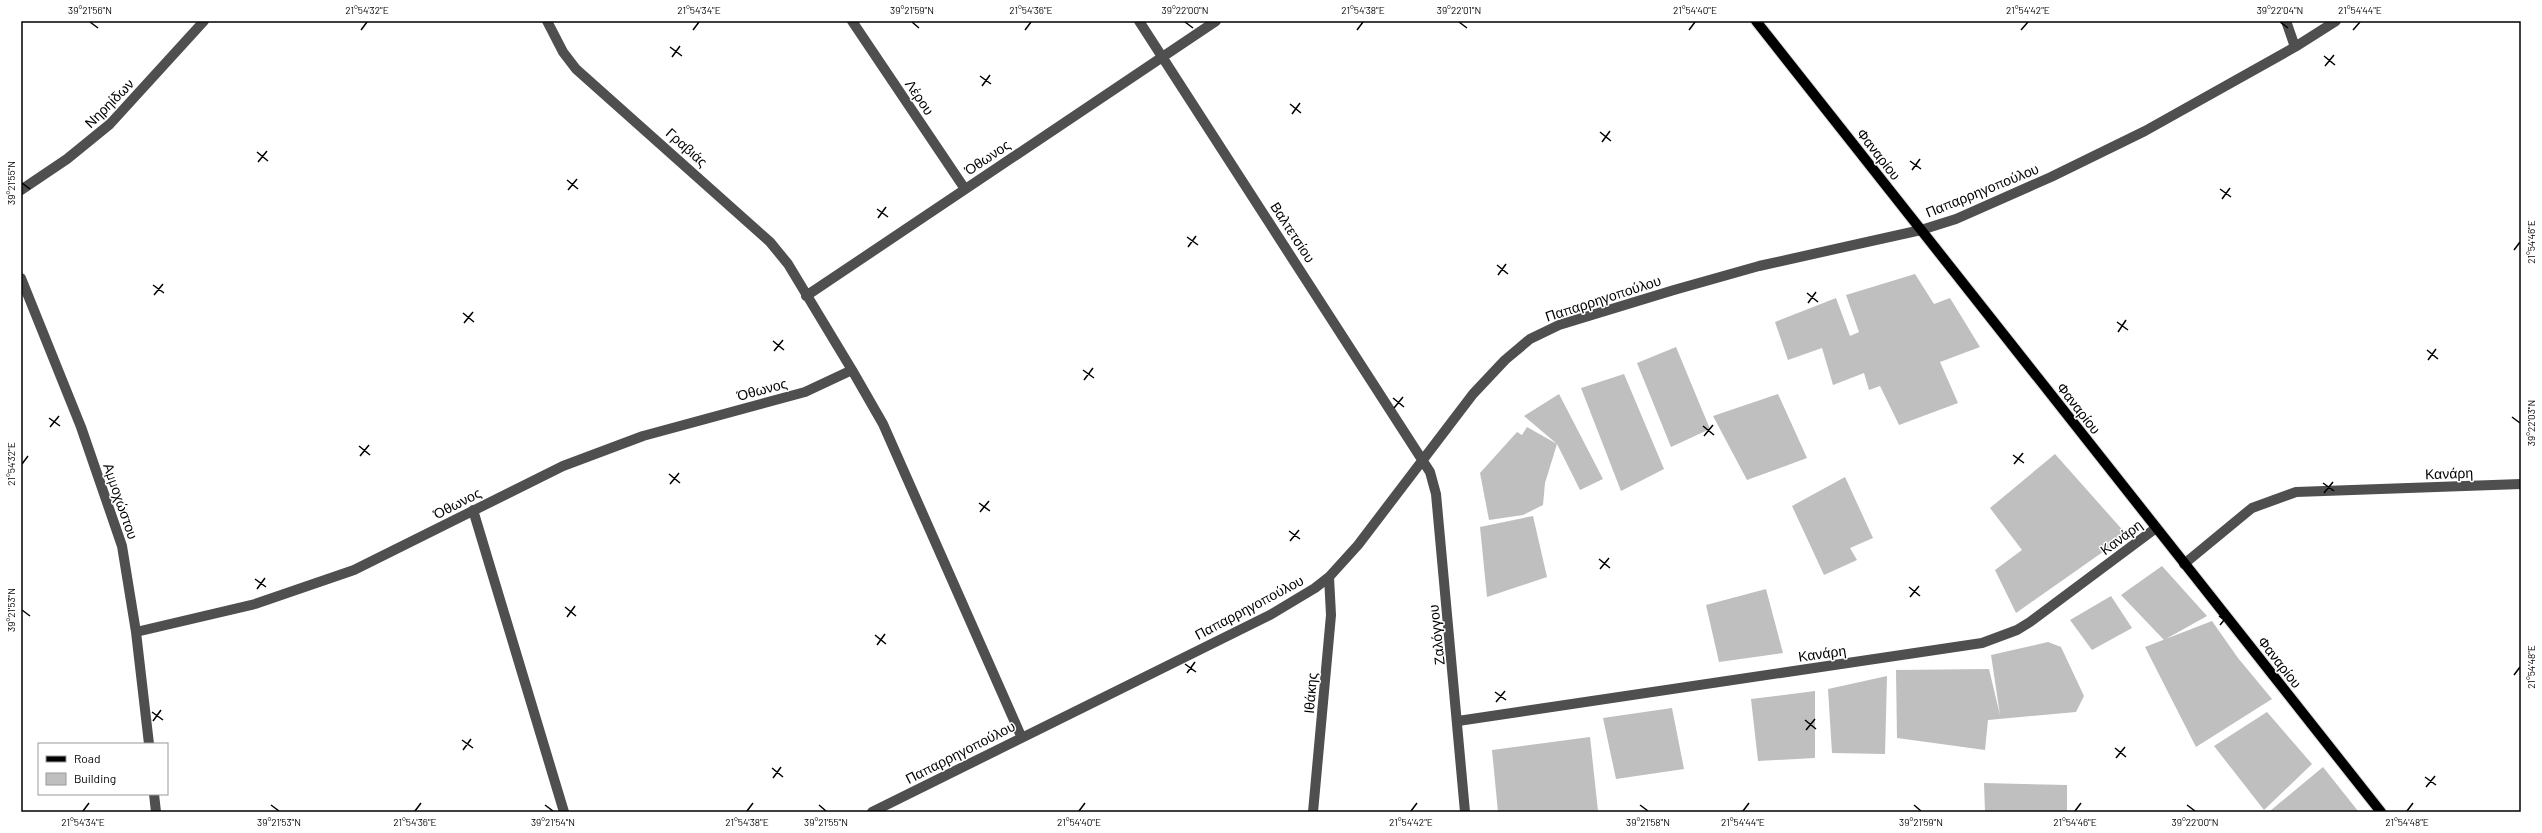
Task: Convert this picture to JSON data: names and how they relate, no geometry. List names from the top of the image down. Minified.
{"streets":{"main road":["Φαναρίου"],"street":["Λέρου","Νηρηίδων","Γραβιάς","Όθωνος","Παπαρρηγοπούλου","Βαλτετσίου","Κανάρη","Αμμοχώστου","Ζαλόγγου","Ιθάκης"]},"crossings":[["Λέρου","Όθωνος"],["Γραβιάς","Όθωνος"],["Φαναρίου","Παπαρρηγοπούλου"],["Φαναρίου","Κανάρη"],["Όθωνος","Βαλτετσίου"],["Όθωνος","Αμμοχώστου"],["Παπαρρηγοπούλου","Βαλτετσίου"],["Παπαρρηγοπούλου","Ζαλόγγου"],["Παπαρρηγοπούλου","Ιθάκης"],["Βαλτετσίου","Ζαλόγγου"],["Κανάρη","Ζαλόγγου"]],"legend":["Road","Building"],"coordinates":["39°21'56\"N","21°54'32\"E","21°54'34\"E","39°21'59\"N","21°54'36\"E","39°22'00\"N","21°54'38\"E","39°22'01\"N","21°54'40\"E","21°54'42\"E","39°22'04\"N","21°54'44\"E","39°21'55\"N","21°54'46\"E","39°22'03\"N","39°21'53\"N","21°54'48\"E","39°21'54\"N","39°21'58\"N"]}
